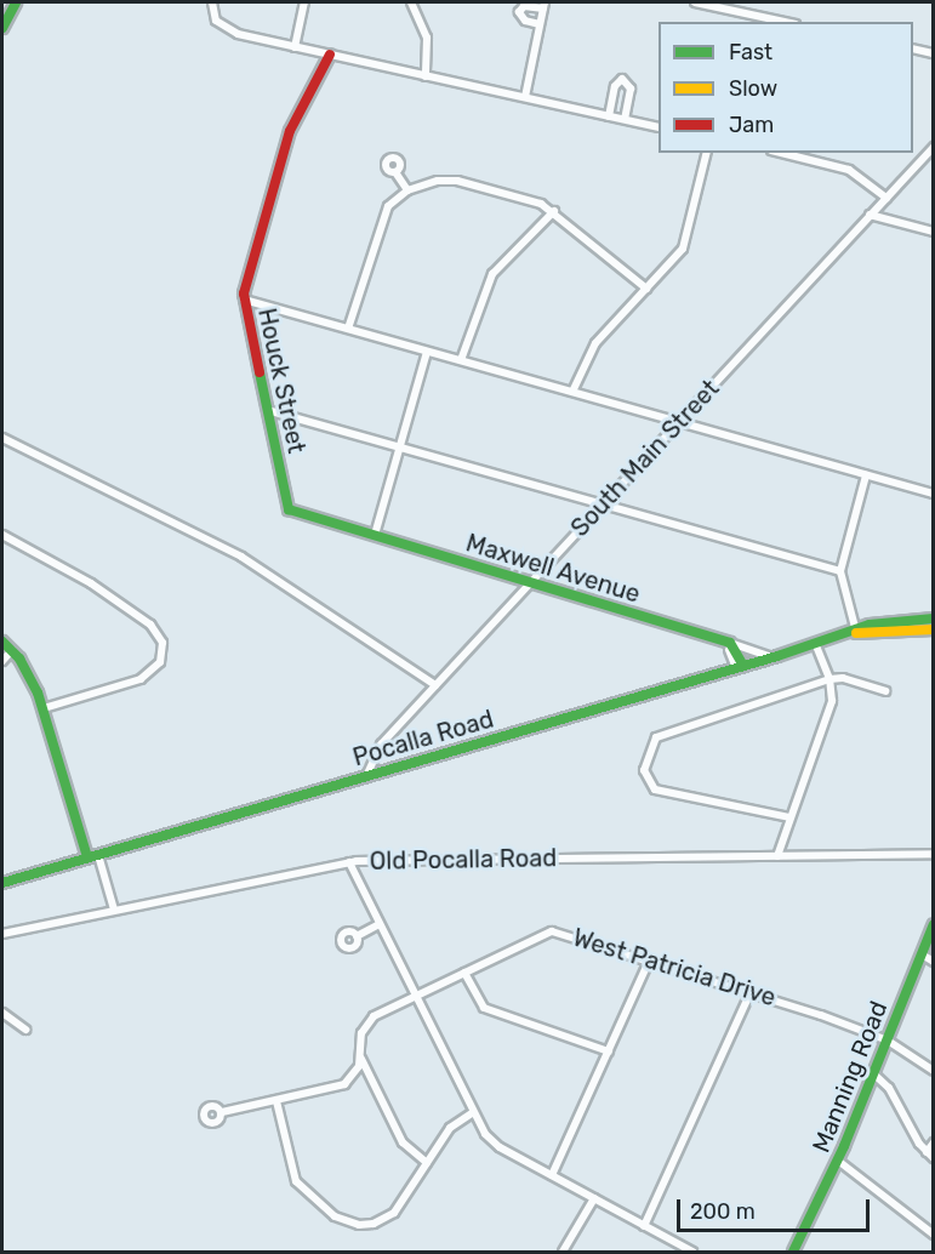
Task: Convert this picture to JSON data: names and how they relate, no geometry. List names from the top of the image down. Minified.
{"streets":{"main road":["Houck Street","Maxwell Avenue","Pocalla Road","Manning Road"],"street":["South Main Street","Old Pocalla Road","West Patricia Drive"]},"crossings":[["Houck Street","Maxwell Avenue"],["South Main Street","Maxwell Avenue"],["South Main Street","Pocalla Road"],["West Patricia Drive","Manning Road"]],"legend":["Fast","Slow","Jam"],"scale_bar":"200 m"}
